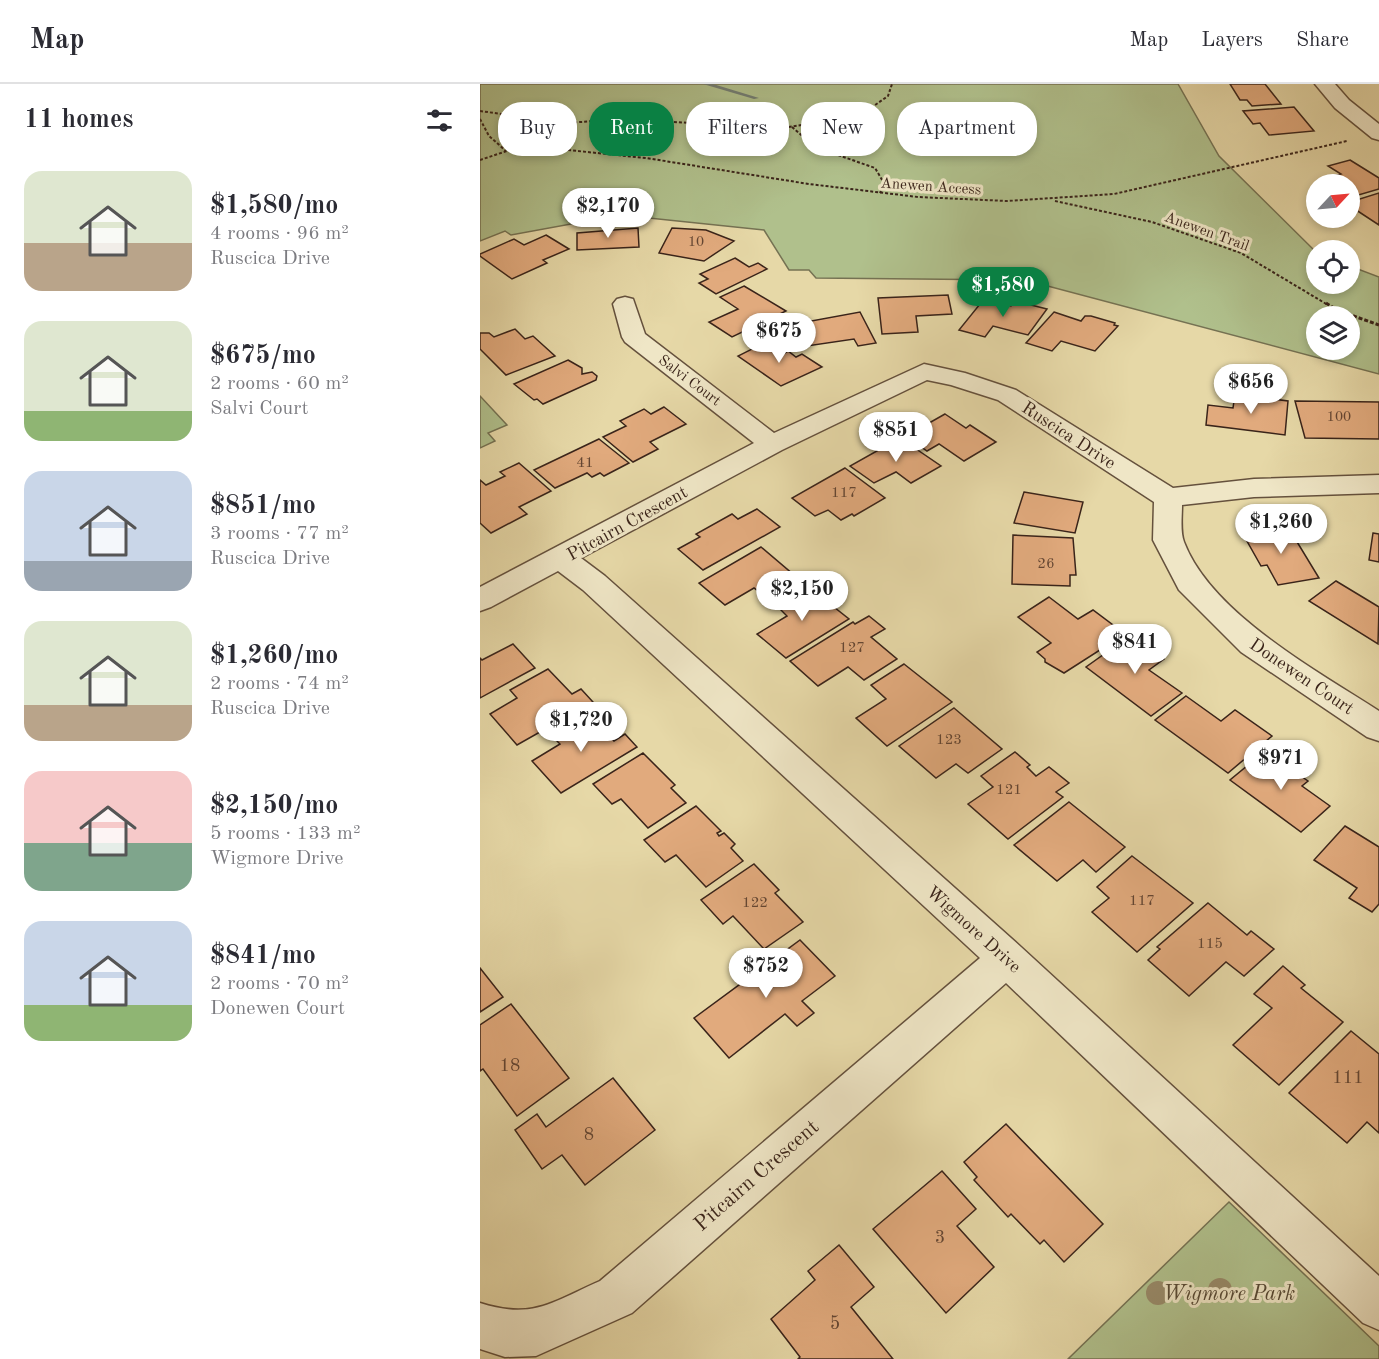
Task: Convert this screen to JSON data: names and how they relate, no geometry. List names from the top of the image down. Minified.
{"streets":{"street":["Salvi Court","Ruscica Drive","Pitcairn Crescent","Donewen Court","Wigmore Drive"],"path":["Anewen Access","Anewen Trail"]},"crossings":[["Anewen Access","Anewen Trail"],["Salvi Court","Ruscica Drive"],["Salvi Court","Pitcairn Crescent"],["Ruscica Drive","Pitcairn Crescent"],["Ruscica Drive","Donewen Court"],["Pitcairn Crescent","Wigmore Drive"]],"parks":["Wigmore Park"],"house_numbers":["10","100","41","117","26","127","123","121","117","122","115","18","111","8","3","5"],"north":"top right","page":{"header":"Map","nav":["Map","Layers","Share"],"heading":"11 homes","chip":["Buy","Rent","Filters","New","Apartment"],"list":[{"name":"$1,580/mo","note":"4 rooms · 96 m² · Ruscica Drive"},{"name":"$675/mo","note":"2 rooms · 60 m² · Salvi Court"},{"name":"$851/mo","note":"3 rooms · 77 m² · Ruscica Drive"},{"name":"$1,260/mo","note":"2 rooms · 74 m² · Ruscica Drive"},{"name":"$2,150/mo","note":"5 rooms · 133 m² · Wigmore Drive"},{"name":"$841/mo","note":"2 rooms · 70 m² · Donewen Court"}],"price":["$2,170","$1,580","$675","$656","$851","$1,260","$2,150","$841","$1,720","$971","$752"]}}
